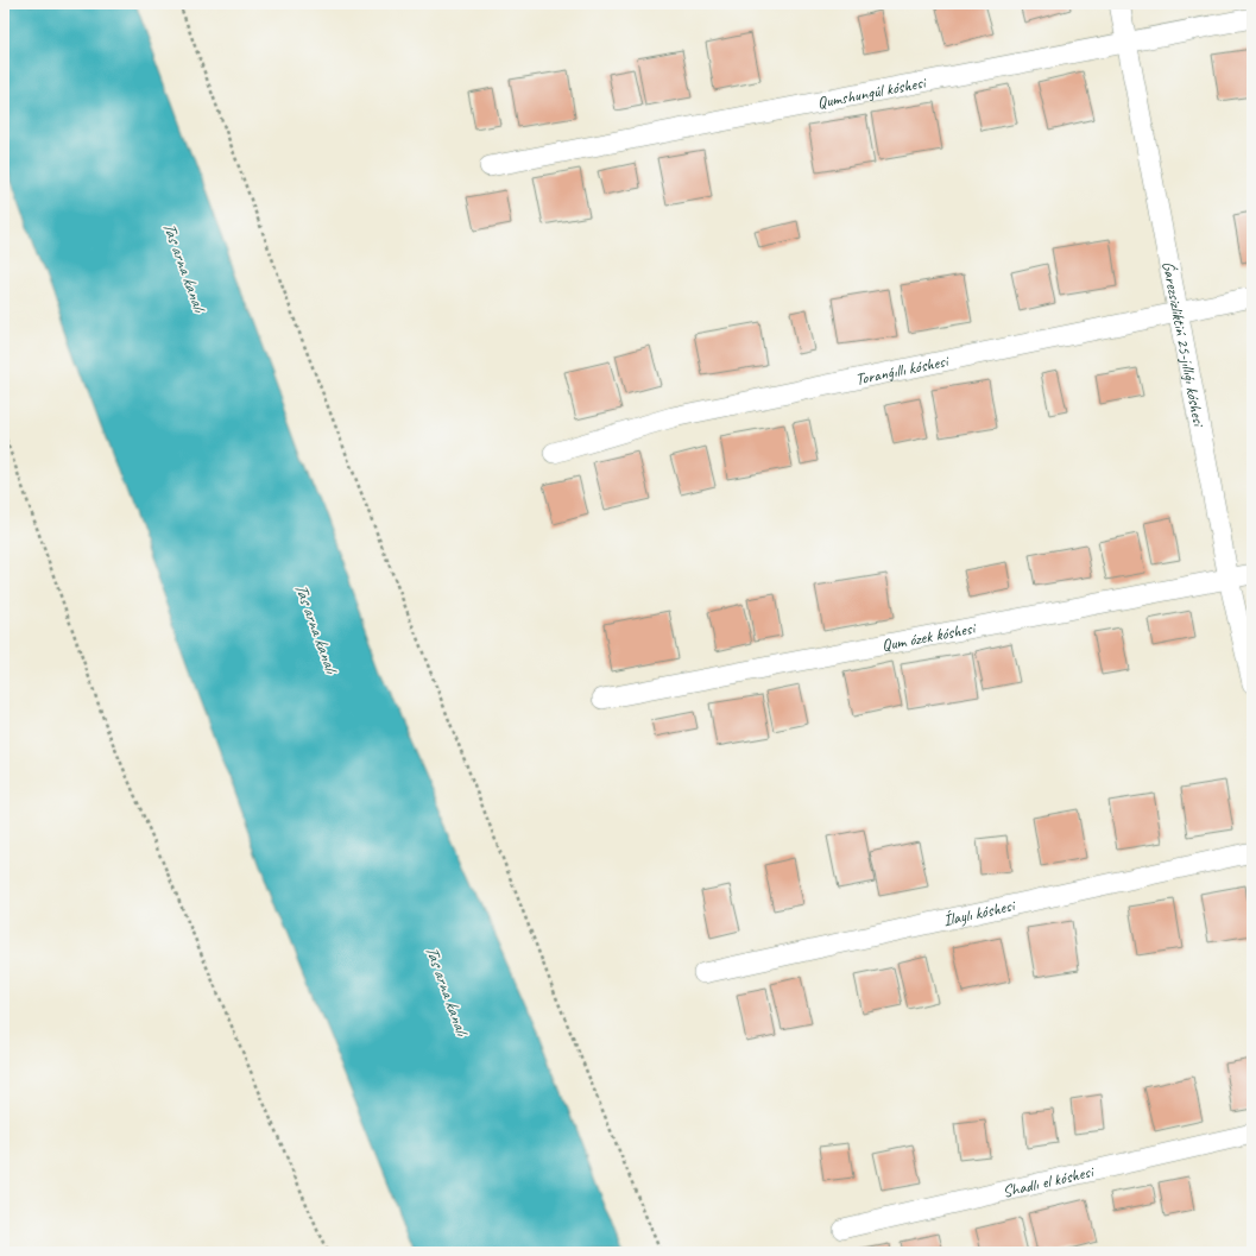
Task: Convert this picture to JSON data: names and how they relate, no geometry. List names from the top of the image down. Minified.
{"streets":{"street":["Qumshungúl kóshesi","Ǵarezsizliktiń 25-jıllıǵı kóshesi","Toranǵıllı kóshesi","Qum ózek kóshesi","Ílaylı kóshesi","Shadlı el kóshesi"]},"crossings":[["Qumshungúl kóshesi","Ǵarezsizliktiń 25-jıllıǵı kóshesi"],["Ǵarezsizliktiń 25-jıllıǵı kóshesi","Toranǵıllı kóshesi"],["Ǵarezsizliktiń 25-jıllıǵı kóshesi","Qum ózek kóshesi"]],"water":["Tas arna kanalı"]}
